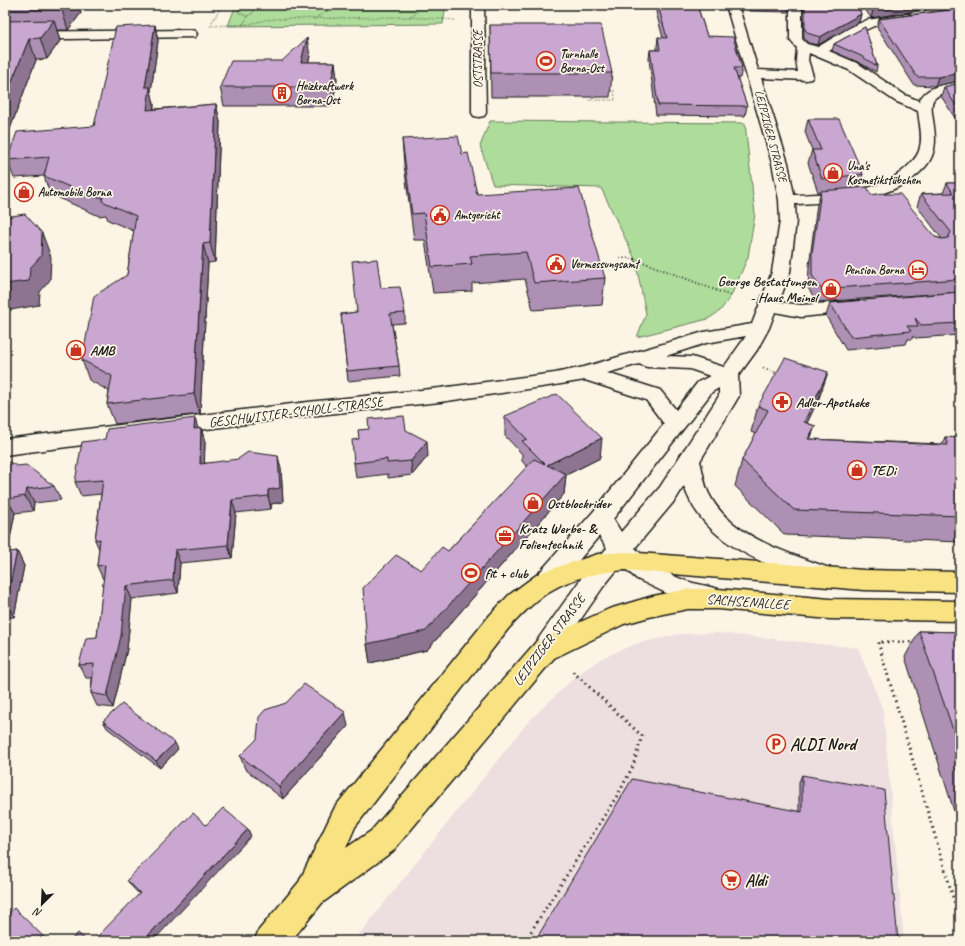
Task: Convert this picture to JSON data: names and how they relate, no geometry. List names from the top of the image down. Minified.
{"streets":{"main road":["LEIPZIGER STRASSE","SACHSENALLEE"],"street":["OSTSTRASSE","GESCHWISTER-SCHOLL-STRASSE"]},"crossings":[["LEIPZIGER STRASSE","GESCHWISTER-SCHOLL-STRASSE"],["LEIPZIGER STRASSE","SACHSENALLEE"]],"places":{"sports":["Turnhalle Borna-Ost","fit + club"],"building":["Heizkraftwerk Borna-Ost"],"shop":["Una's Kosmetikstübchen","Automobile Borna","George Bestattungen - Haus Meinel","AMB","TEDi","Ostblockrider"],"public building":["Amtgericht","Vermessungsamt"],"hotel":["Pension Borna"],"pharmacy":["Adler-Apotheke"],"office":["Kratz Werbe- & Folientechnik"],"parking":["ALDI Nord"],"supermarket":["Aldi"]},"north":"bottom left"}
